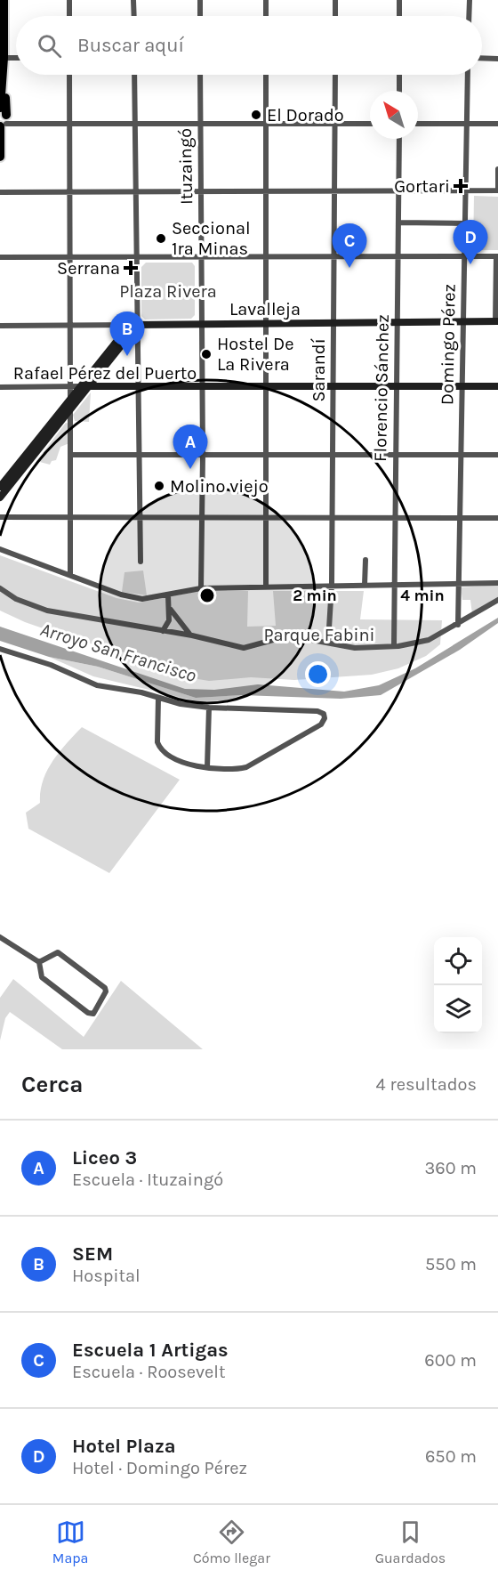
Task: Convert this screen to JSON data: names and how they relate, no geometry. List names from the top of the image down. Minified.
{"streets":{"main road":["Lavalleja","Rafael Pérez del Puerto"],"street":["Ituzaingó","Domingo Pérez","Sarandí","Florencio Sánchez"]},"crossings":[["Ituzaingó","Lavalleja"],["Ituzaingó","Rafael Pérez del Puerto"],["Lavalleja","Domingo Pérez"],["Lavalleja","Sarandí"],["Lavalleja","Florencio Sánchez"],["Domingo Pérez","Rafael Pérez del Puerto"],["Sarandí","Rafael Pérez del Puerto"],["Rafael Pérez del Puerto","Florencio Sánchez"]],"water":["Arroyo San Francisco"],"parks":["Plaza Rivera","Parque Fabini"],"places":{"other":["El Dorado","Seccional 1ra Minas","Hostel De La Rivera","Molino viejo"],"health":["Gortari","Serrana"]},"north":"top left","page":{"search":"Buscar aquí","pins":["D","C","B","A"],"heading":["Cerca","4 resultados"],"list":[{"mark":"A","name":"Liceo 3","note":"Escuela · Ituzaingó","value":"360 m"},{"mark":"B","name":"SEM","note":"Hospital","value":"550 m"},{"mark":"C","name":"Escuela 1 Artigas","note":"Escuela · Roosevelt","value":"600 m"},{"mark":"D","name":"Hotel Plaza","note":"Hotel · Domingo Pérez","value":"650 m"}],"nav":["Mapa","Cómo llegar","Guardados"]},"rings":["2 min","4 min"]}
